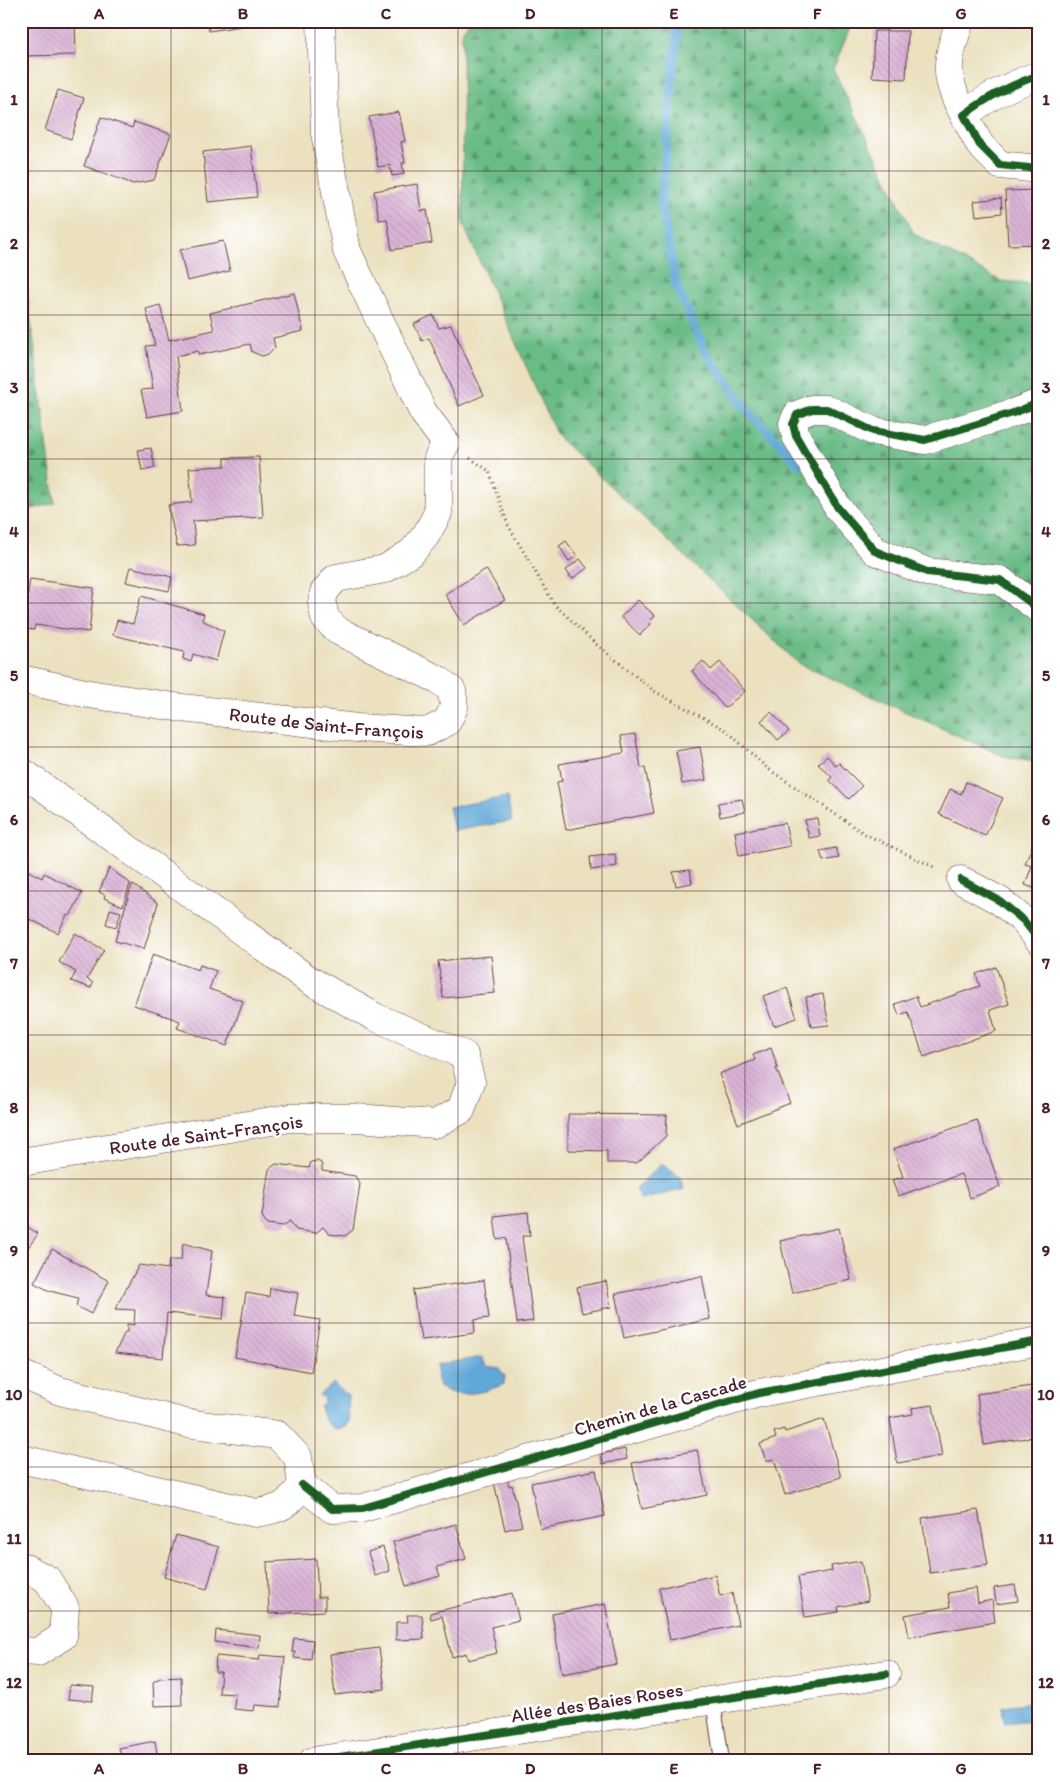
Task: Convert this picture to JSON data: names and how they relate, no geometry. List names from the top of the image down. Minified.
{"streets":{"main road":["Route de Saint-François","Chemin de la Cascade","Allée des Baies Roses"]},"grid":{"columns":["A","B","C","D","E","F","G"],"rows":["1","2","3","4","5","6","7","8","9","10","11","12"]}}
